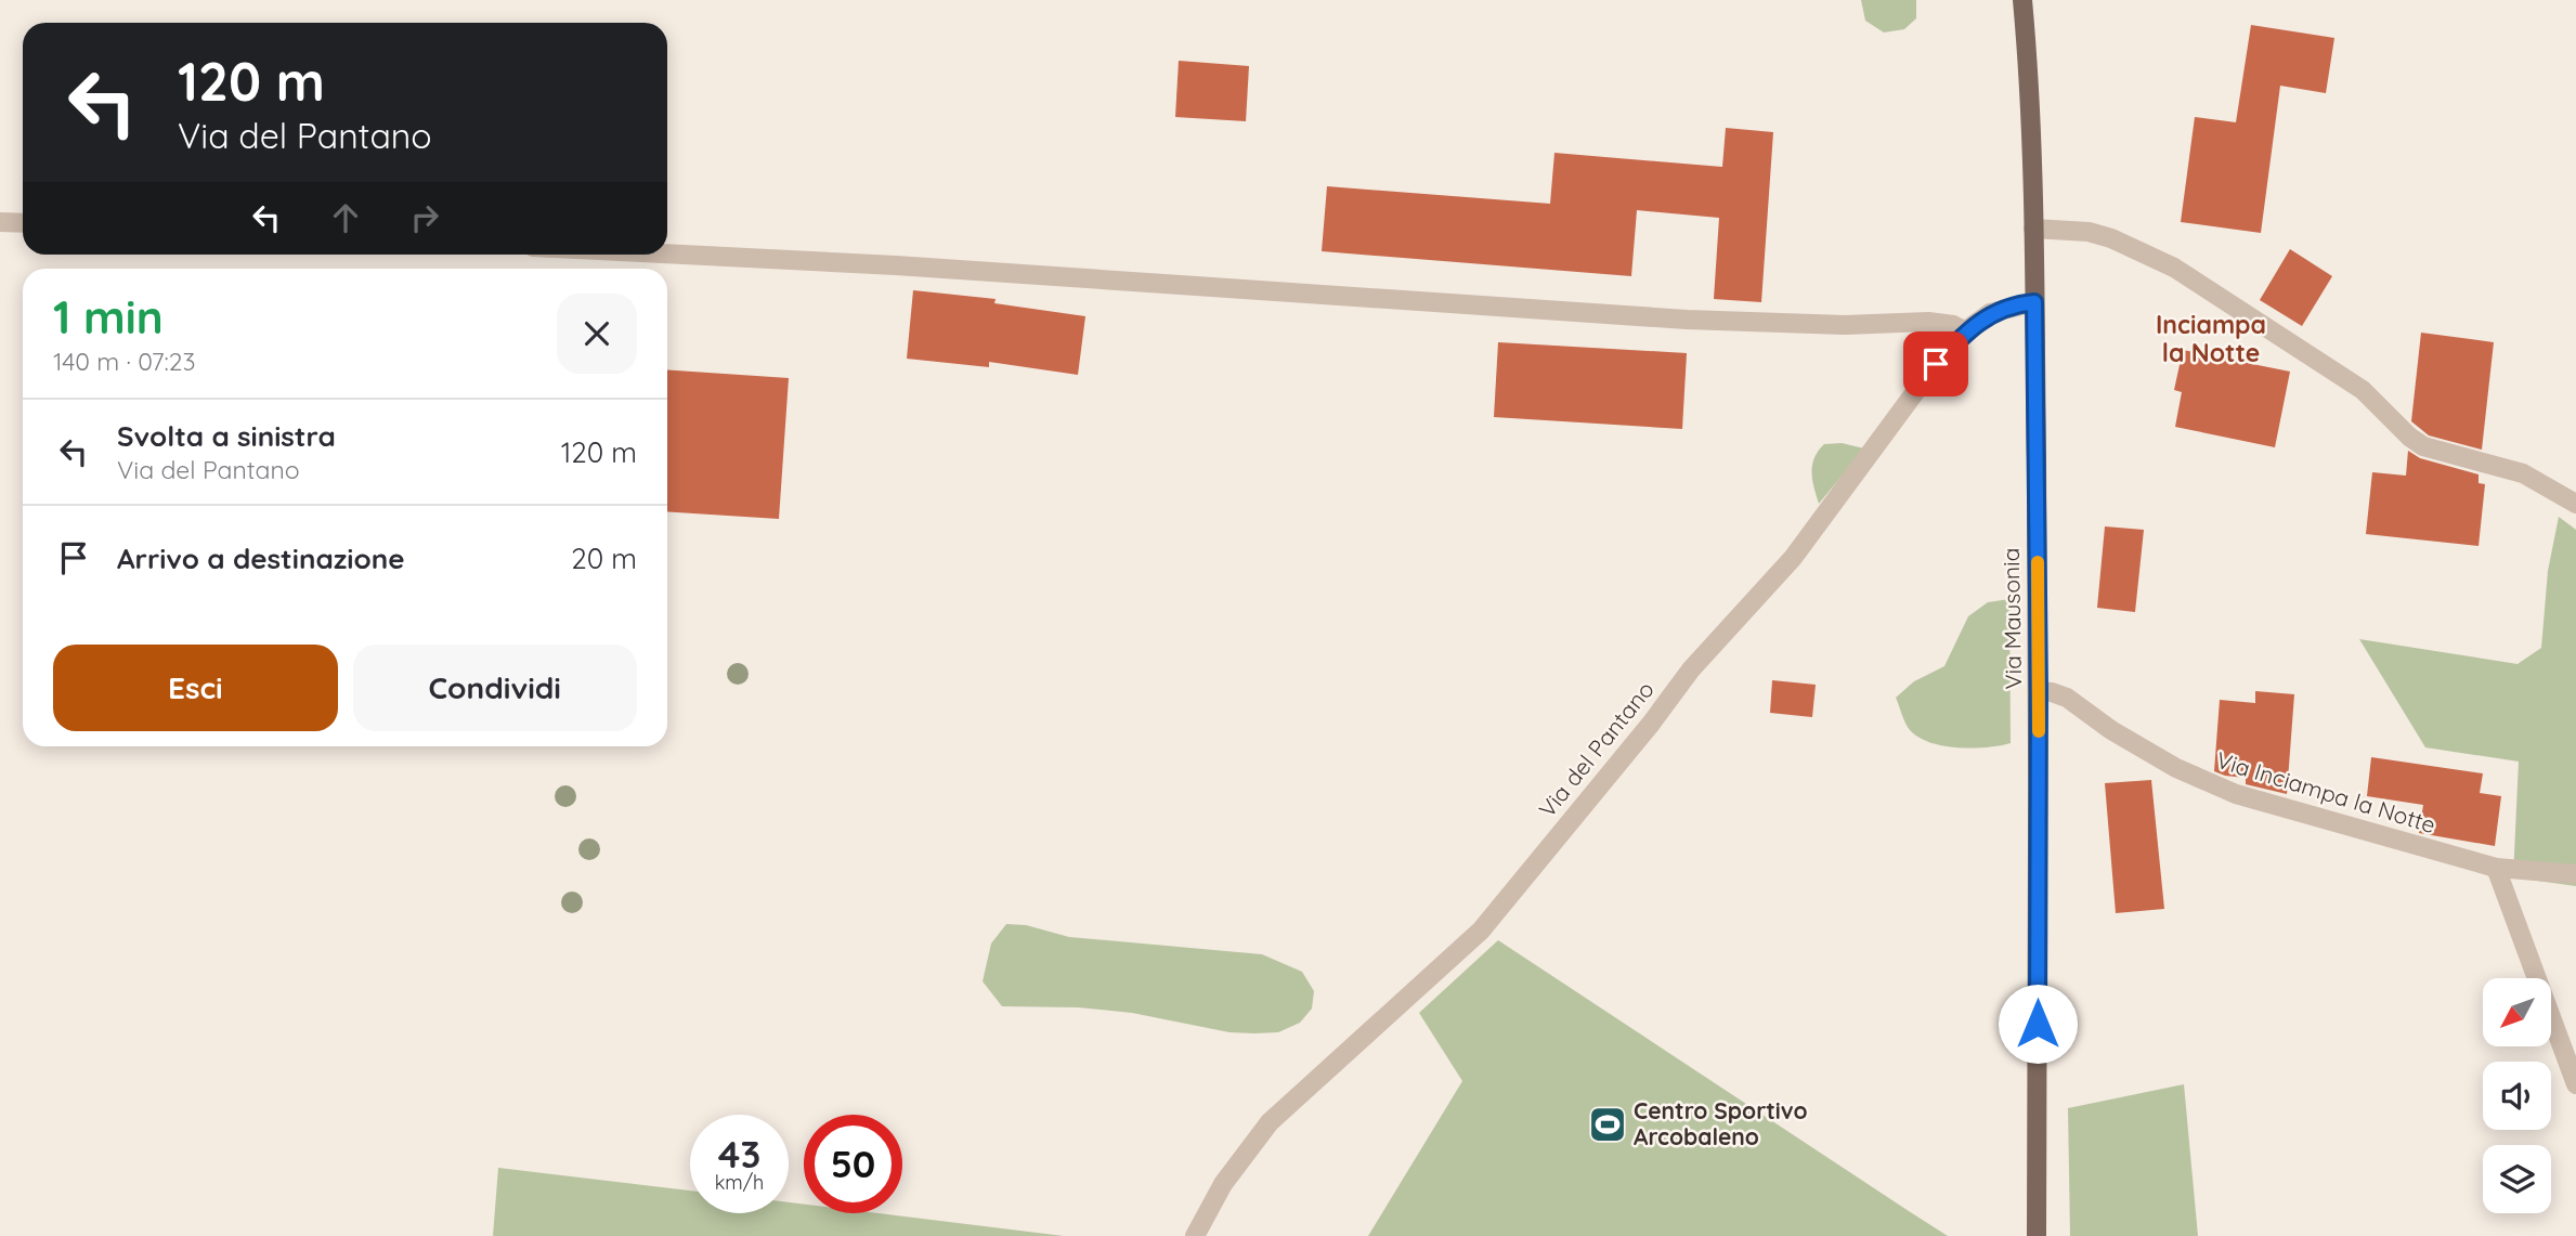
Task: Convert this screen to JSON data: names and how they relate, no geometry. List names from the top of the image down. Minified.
{"streets":{"main road":["Via Mausonia"],"street":["Via del Pantano","Via Inciampa la Notte"]},"crossings":[["Via Mausonia","Via del Pantano"],["Via Mausonia","Via Inciampa la Notte"]],"districts":["Inciampa la Notte"],"places":{"sports":["Centro Sportivo Arcobaleno"]},"north":"bottom left","page":{"turn":["120 m","Via del Pantano"],"heading":["1 min","140 m · 07:23"],"list":[{"name":"Svolta a sinistra","note":"Via del Pantano","value":"120 m"},{"name":"Arrivo a destinazione","value":"20 m"}],"buttons":["Esci","Condividi"],"speed":"43 km/h","limit":"50"}}
